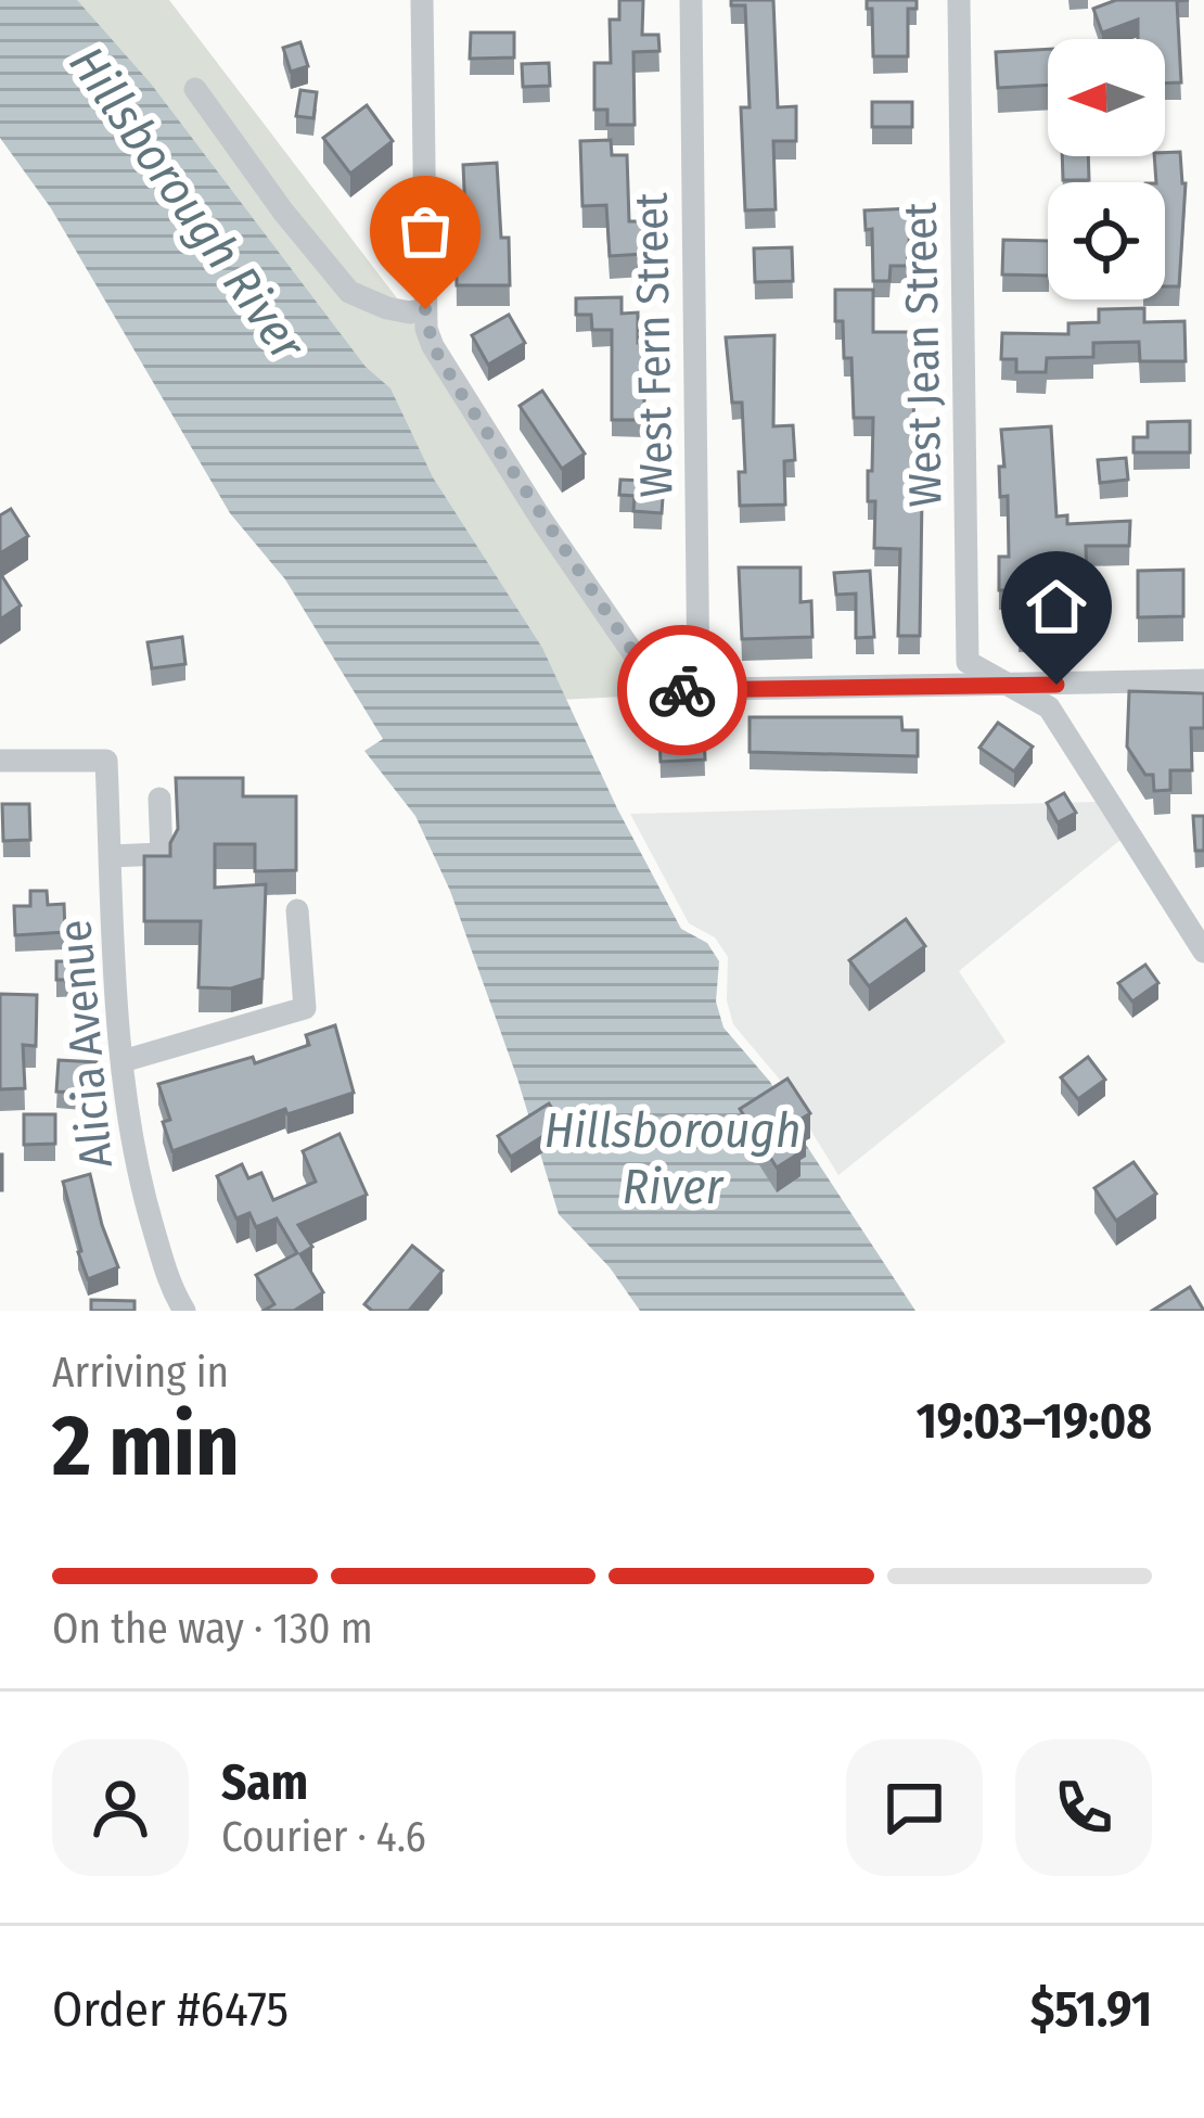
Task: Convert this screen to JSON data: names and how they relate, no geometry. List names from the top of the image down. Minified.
{"streets":{"street":["West Fern Street","West Jean Street","Alicia Avenue"]},"water":["Hillsborough River"],"north":"left","page":{"heading":["2 min","Arriving in","19:03–19:08"],"panel":["Sam","Courier · 4.6","Order #6475","$51.91"],"bar":"On the way · 130 m"}}
